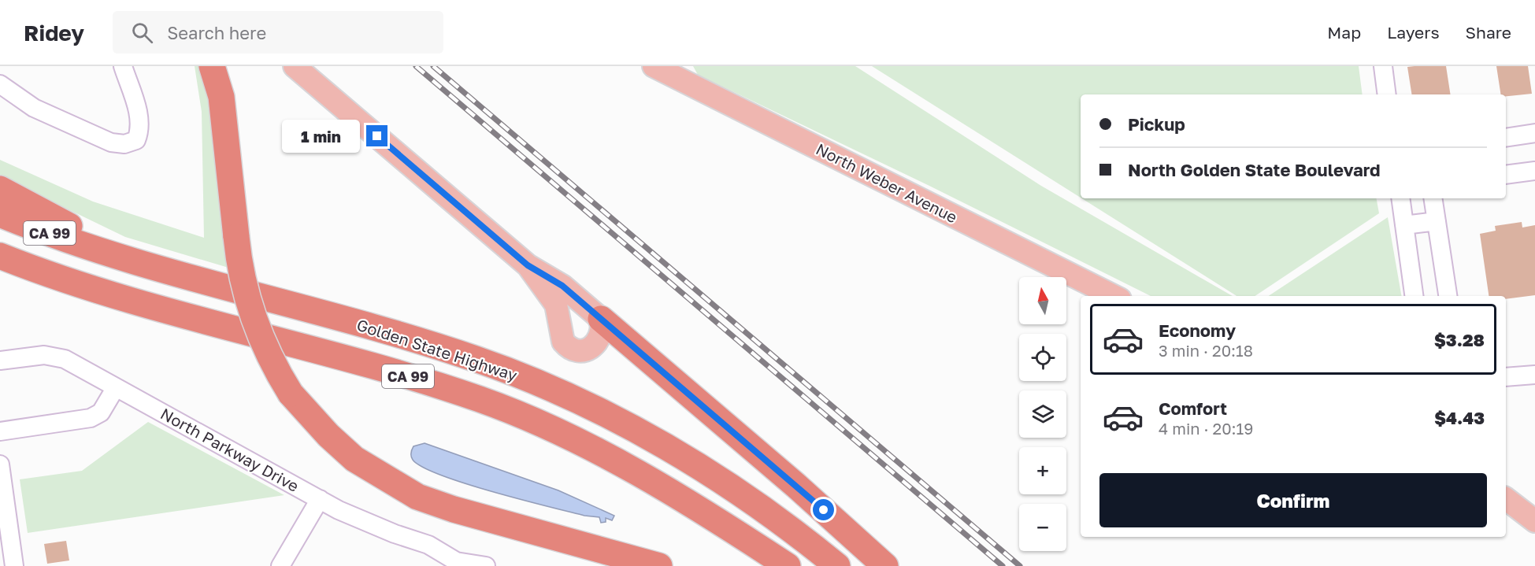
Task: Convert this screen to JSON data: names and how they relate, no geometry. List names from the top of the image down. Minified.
{"streets":{"highway":["CA 99","Golden State Highway"],"main road":["North Weber Avenue"],"street":["North Parkway Drive"]},"north":"top","page":{"header":"Ridey","search":"Search here","nav":["Map","Layers","Share"],"banner":["Pickup","North Golden State Boulevard"],"bubble":"1 min","map_buttons":["+","−"],"list":[{"name":"Economy","note":"3 min · 20:18","value":"$3.28"},{"name":"Comfort","note":"4 min · 20:19","value":"$4.43"}],"buttons":"Confirm"}}
